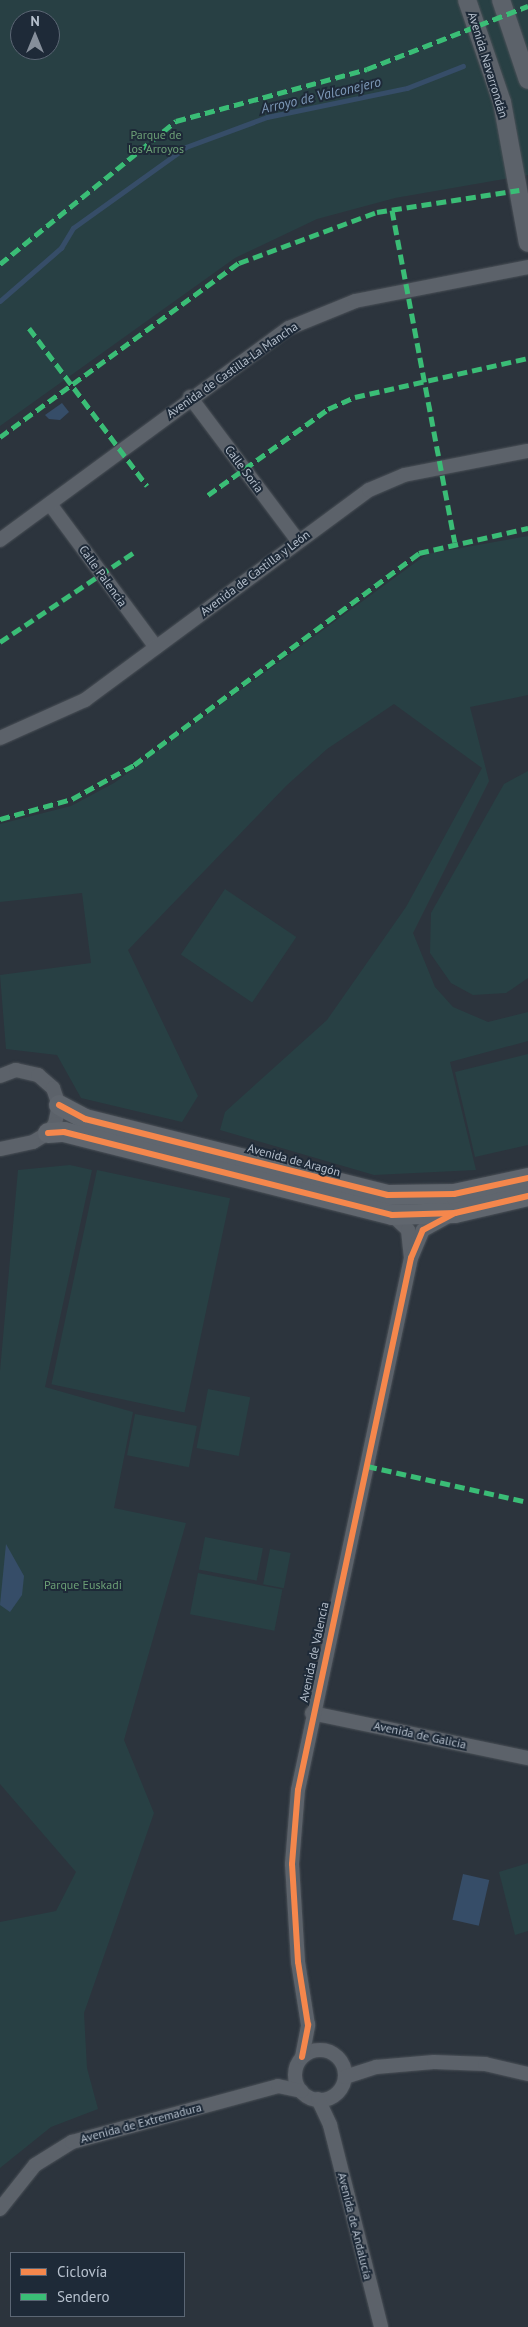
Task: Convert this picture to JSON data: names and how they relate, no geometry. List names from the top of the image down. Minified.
{"streets":{"main road":["Avenida de Aragón"],"street":["Avenida Navarrondán","Avenida de Castilla-La Mancha","Calle Soria","Avenida de Castilla y León","Calle Palencia","Avenida de Valencia","Avenida de Galicia","Avenida de Extremadura","Avenida de Andalucía"]},"crossings":[["Avenida de Castilla-La Mancha","Calle Soria"],["Avenida de Castilla-La Mancha","Calle Palencia"],["Calle Soria","Avenida de Castilla y León"],["Avenida de Castilla y León","Calle Palencia"],["Avenida de Valencia","Avenida de Galicia"],["Avenida de Valencia","Avenida de Extremadura"],["Avenida de Valencia","Avenida de Andalucía"],["Avenida de Extremadura","Avenida de Andalucía"]],"water":["Arroyo de Valconejero"],"parks":["Parque de los Arroyos","Parque Euskadi"],"legend":["Ciclovía","Sendero"],"north":"top"}
